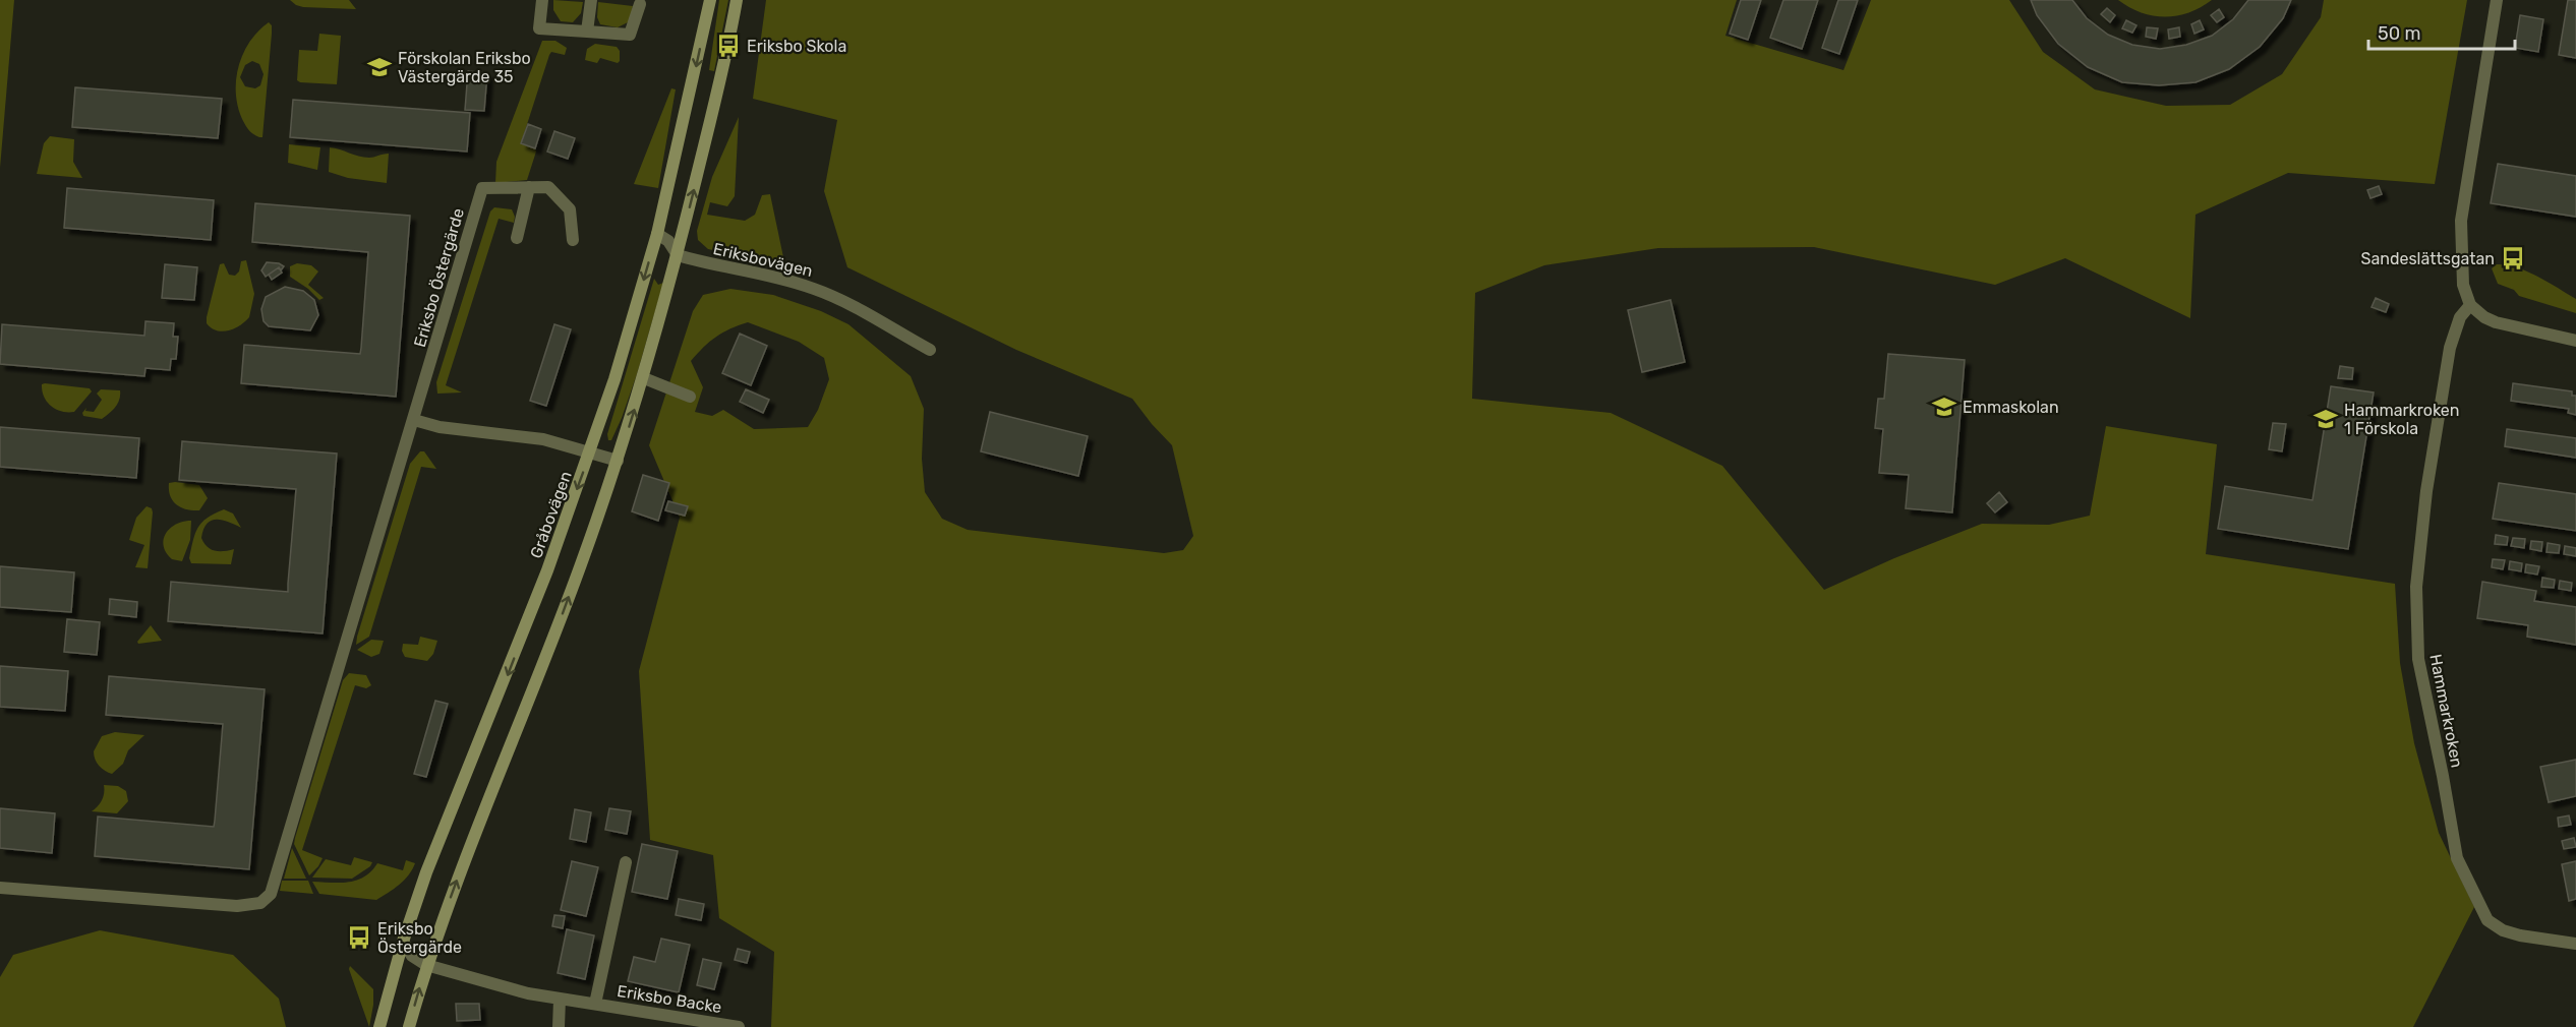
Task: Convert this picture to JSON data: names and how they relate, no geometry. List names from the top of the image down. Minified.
{"streets":{"main road":["Gråbovägen"],"street":["Eriksbovägen","Eriksbo Östergärde","Hammarkroken","Eriksbo Backe"]},"crossings":[["Gråbovägen","Eriksbo Backe"]],"places":{"bus stop":["Eriksbo Skola","Sandeslättsgatan","Eriksbo Östergärde"],"school or university":["Förskolan Eriksbo Västergärde 35","Emmaskolan","Hammarkroken 1 Förskola"]},"scale_bar":"50 m"}
